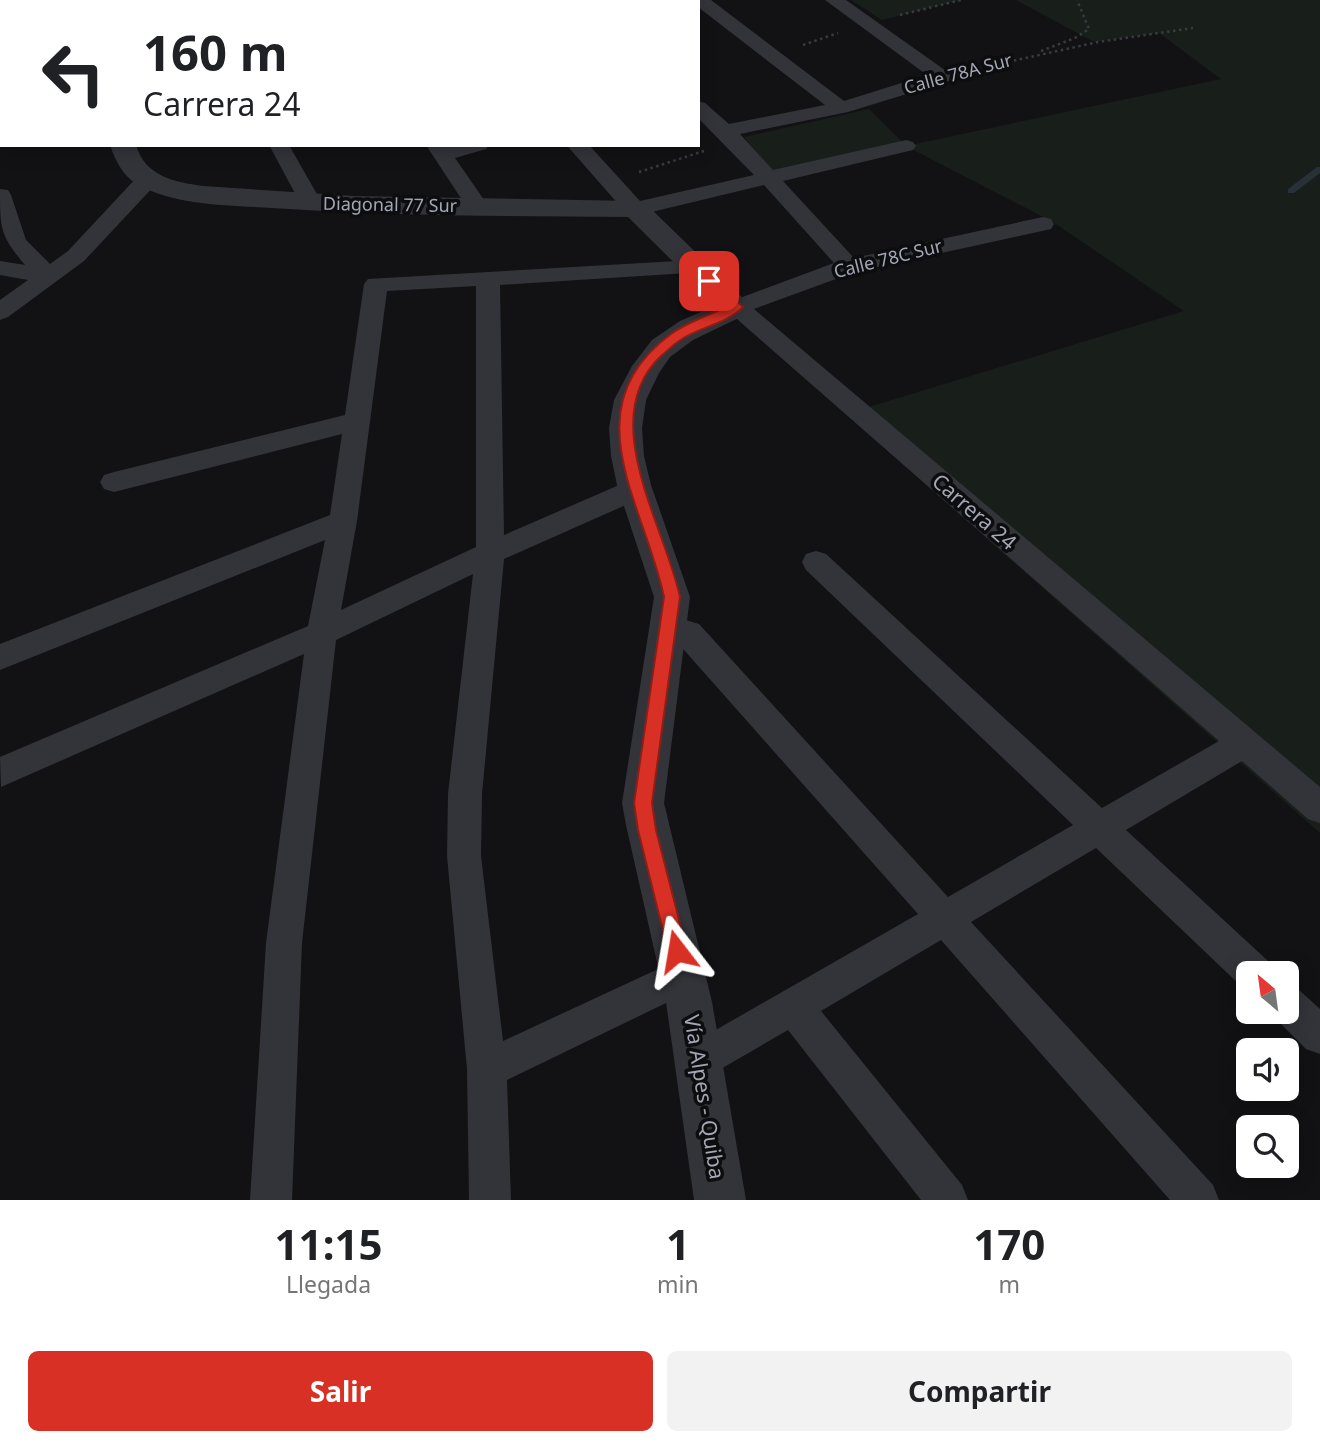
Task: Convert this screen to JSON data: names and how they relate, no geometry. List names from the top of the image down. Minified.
{"streets":{"street":["Calle 78A Sur","Diagonal 77 Sur","Calle 78C Sur","Carrera 24","Vía Alpes - Quiba"]},"crossings":[["Diagonal 77 Sur","Carrera 24"],["Calle 78C Sur","Carrera 24"],["Calle 78C Sur","Vía Alpes - Quiba"],["Carrera 24","Vía Alpes - Quiba"]],"north":"top left","page":{"turn":["160 m","Carrera 24"],"eta":["11:15","Llegada","1","min","170","m"],"buttons":["Salir","Compartir"]}}
